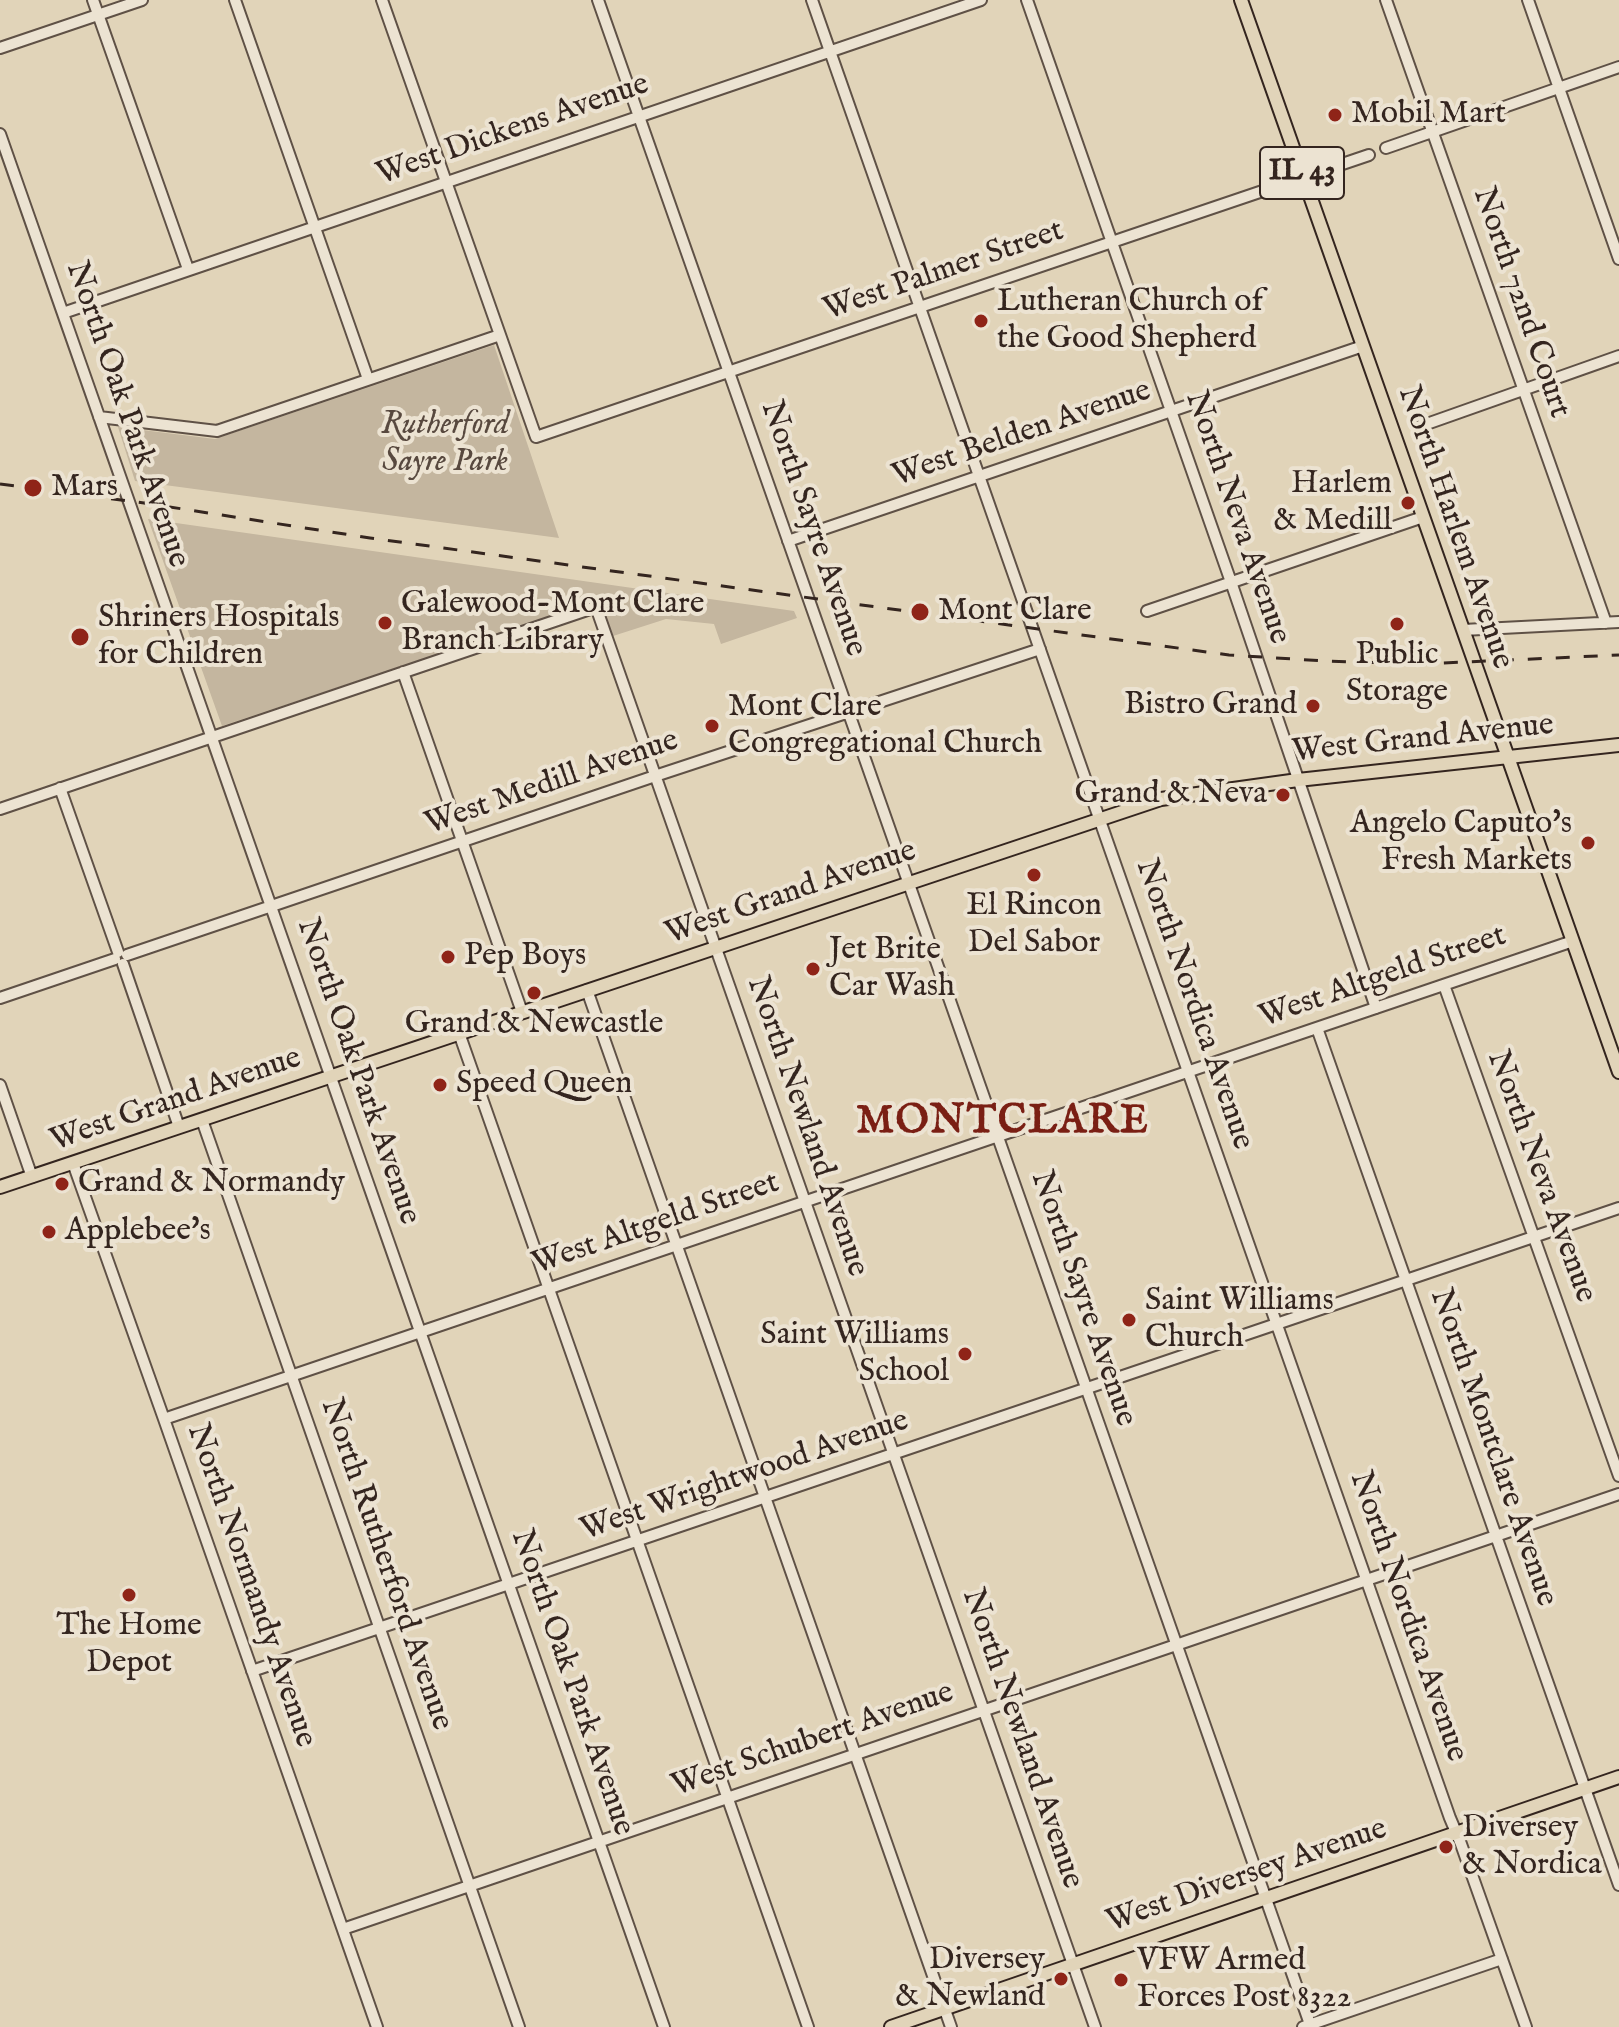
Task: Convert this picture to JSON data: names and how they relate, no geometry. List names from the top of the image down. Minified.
{"streets":{"main road":["IL 43","North Harlem Avenue","West Grand Avenue","West Diversey Avenue"],"street":["West Dickens Avenue","West Palmer Street","North 72nd Court","North Oak Park Avenue","West Belden Avenue","North Neva Avenue","North Sayre Avenue","West Medill Avenue","West Altgeld Street","North Nordica Avenue","North Newland Avenue","North Montclare Avenue","West Wrightwood Avenue","North Rutherford Avenue","North Normandy Avenue","West Schubert Avenue"]},"crossings":[["West Dickens Avenue","North Oak Park Avenue"],["West Dickens Avenue","North Sayre Avenue"],["West Dickens Avenue","North Nordica Avenue"],["West Palmer Street","North Neva Avenue"],["West Palmer Street","North Harlem Avenue"],["West Palmer Street","North Sayre Avenue"],["West Palmer Street","North Nordica Avenue"],["North Oak Park Avenue","West Grand Avenue"],["North Oak Park Avenue","West Medill Avenue"],["North Oak Park Avenue","West Altgeld Street"],["North Oak Park Avenue","West Wrightwood Avenue"],["North Oak Park Avenue","West Schubert Avenue"],["West Belden Avenue","North Neva Avenue"],["West Belden Avenue","North Harlem Avenue"],["West Belden Avenue","North Sayre Avenue"],["West Belden Avenue","North Nordica Avenue"],["North Neva Avenue","West Grand Avenue"],["North Neva Avenue","West Altgeld Street"],["North Neva Avenue","West Wrightwood Avenue"],["North Harlem Avenue","West Grand Avenue"],["North Harlem Avenue","West Altgeld Street"],["North Sayre Avenue","West Grand Avenue"],["North Sayre Avenue","West Medill Avenue"],["North Sayre Avenue","West Altgeld Street"],["North Sayre Avenue","West Wrightwood Avenue"],["North Sayre Avenue","West Schubert Avenue"],["North Sayre Avenue","West Diversey Avenue"],["West Grand Avenue","North Nordica Avenue"],["West Grand Avenue","North Newland Avenue"],["West Grand Avenue","North Rutherford Avenue"],["West Grand Avenue","North Normandy Avenue"],["West Medill Avenue","North Nordica Avenue"],["West Medill Avenue","North Newland Avenue"],["West Altgeld Street","North Nordica Avenue"],["West Altgeld Street","North Newland Avenue"],["West Altgeld Street","North Montclare Avenue"],["West Altgeld Street","North Rutherford Avenue"],["West Altgeld Street","North Normandy Avenue"],["North Nordica Avenue","West Wrightwood Avenue"],["North Nordica Avenue","West Schubert Avenue"],["North Nordica Avenue","West Diversey Avenue"],["North Newland Avenue","West Wrightwood Avenue"],["North Newland Avenue","West Schubert Avenue"],["North Newland Avenue","West Diversey Avenue"],["North Montclare Avenue","West Wrightwood Avenue"],["North Montclare Avenue","West Schubert Avenue"],["North Montclare Avenue","West Diversey Avenue"],["West Wrightwood Avenue","North Rutherford Avenue"],["West Wrightwood Avenue","North Normandy Avenue"],["North Rutherford Avenue","West Schubert Avenue"],["North Normandy Avenue","West Schubert Avenue"]],"districts":["MONTCLARE"],"parks":["Rutherford Sayre Park"],"places":["Mobil Mart","Lutheran Church of the Good Shepherd","Mars","Harlem & Medill","Mont Clare","Galewood-Mont Clare Branch Library","Public Storage","Shriners Hospitals for Children","Bistro Grand","Mont Clare Congregational Church","Grand & Neva","Angelo Caputo's Fresh Markets","El Rincon Del Sabor","Pep Boys","Jet Brite Car Wash","Grand & Newcastle","Speed Queen","Grand & Normandy","Applebee's","Saint Williams Church","Saint Williams School","The Home Depot","Diversey & Nordica","Diversey & Newland","VFW Armed Forces Post 8322"]}
